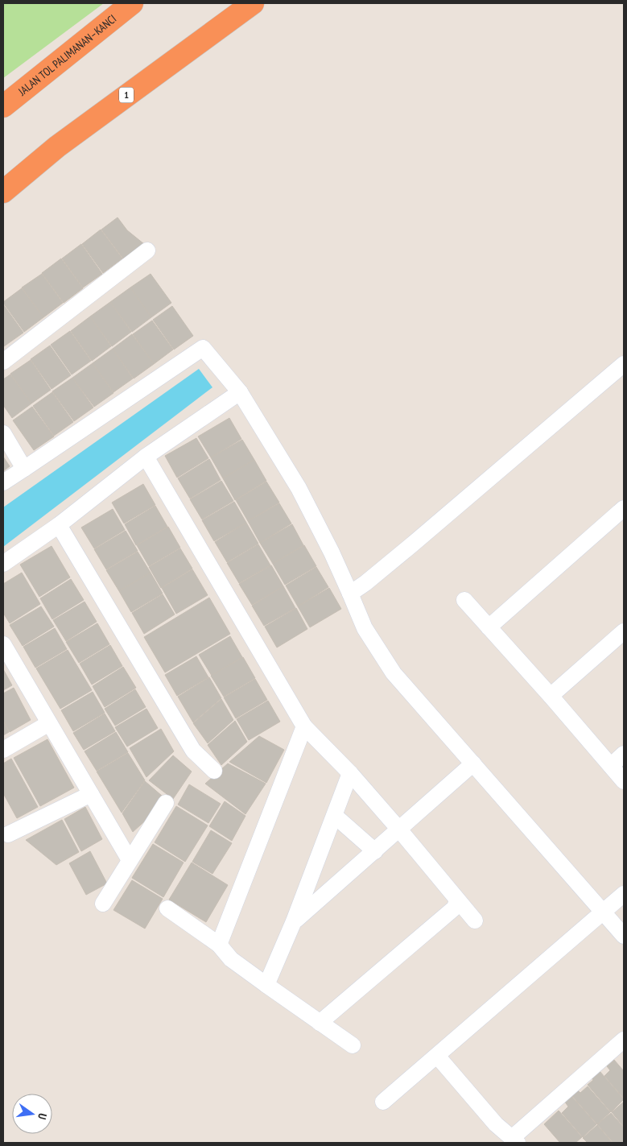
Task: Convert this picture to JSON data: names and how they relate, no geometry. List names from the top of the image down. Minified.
{"streets":{"highway":["JALAN TOL PALIMANAN–KANCI","1"]},"north":"right"}
